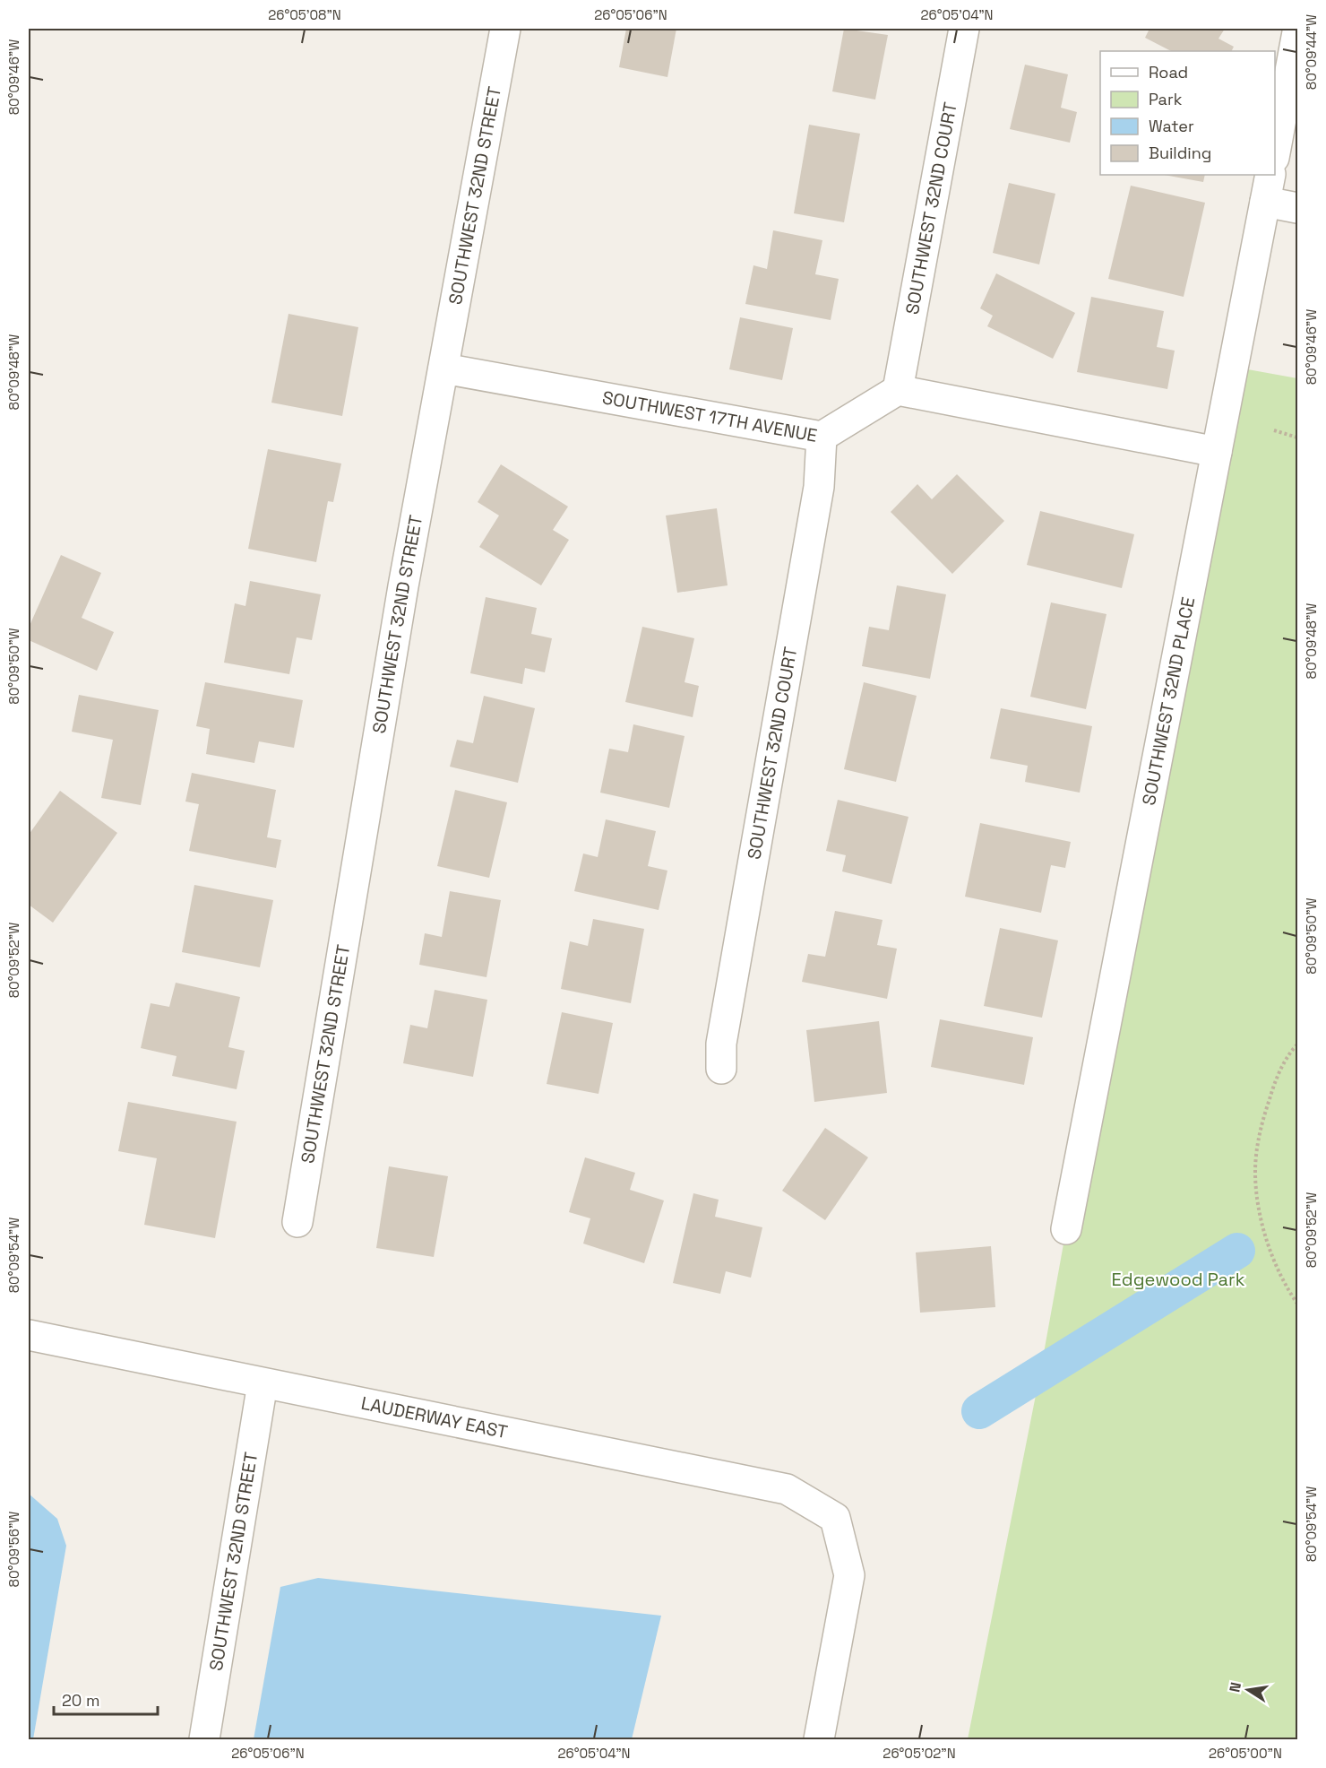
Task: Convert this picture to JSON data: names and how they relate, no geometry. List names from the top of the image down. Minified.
{"streets":{"street":["SOUTHWEST 32ND STREET","SOUTHWEST 32ND COURT","SOUTHWEST 17TH AVENUE","SOUTHWEST 32ND PLACE","LAUDERWAY EAST"]},"crossings":[["SOUTHWEST 32ND STREET","SOUTHWEST 17TH AVENUE"],["SOUTHWEST 32ND STREET","LAUDERWAY EAST"],["SOUTHWEST 32ND COURT","SOUTHWEST 17TH AVENUE"]],"parks":["Edgewood Park"],"legend":["Road","Park","Water","Building"],"scale_bar":"20 m","north":"left","coordinates":["26°05'08\"N","26°05'06\"N","26°05'04\"N","80°09'44\"W","80°09'46\"W","80°09'48\"W","80°09'50\"W","80°09'52\"W","80°09'54\"W","80°09'56\"W","26°05'02\"N","26°05'00\"N"]}
